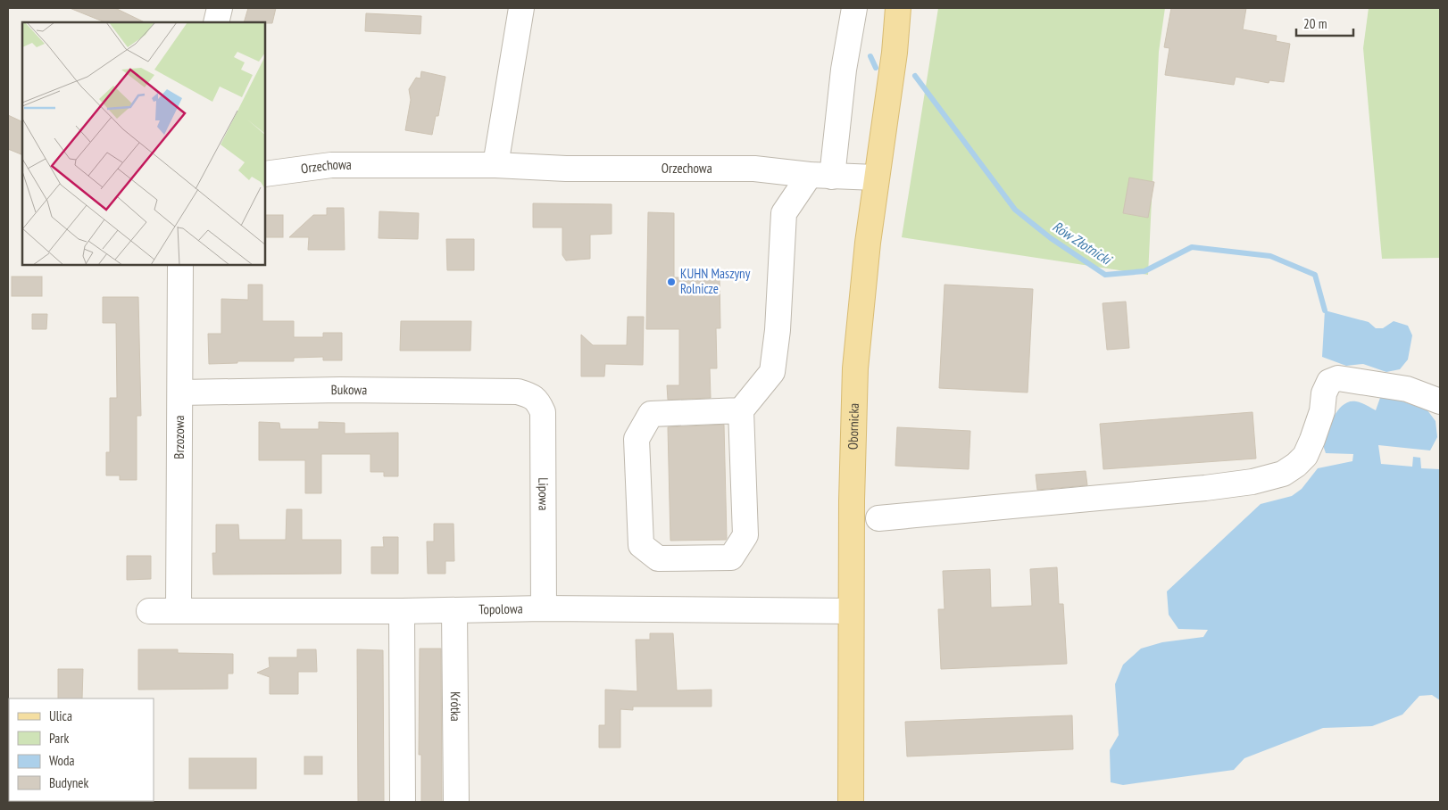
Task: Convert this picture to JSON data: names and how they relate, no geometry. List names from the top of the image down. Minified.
{"streets":{"main road":["Obornicka"],"street":["Orzechowa","Bukowa","Brzozowa","Lipowa","Topolowa","Krótka"]},"crossings":[["Orzechowa","Obornicka"],["Bukowa","Brzozowa"],["Bukowa","Lipowa"],["Obornicka","Topolowa"],["Brzozowa","Topolowa"],["Lipowa","Topolowa"],["Topolowa","Krótka"]],"water":["Rów Złotnicki"],"places":["KUHN Maszyny Rolnicze"],"legend":["Ulica","Park","Woda","Budynek"],"scale_bar":"20 m"}
